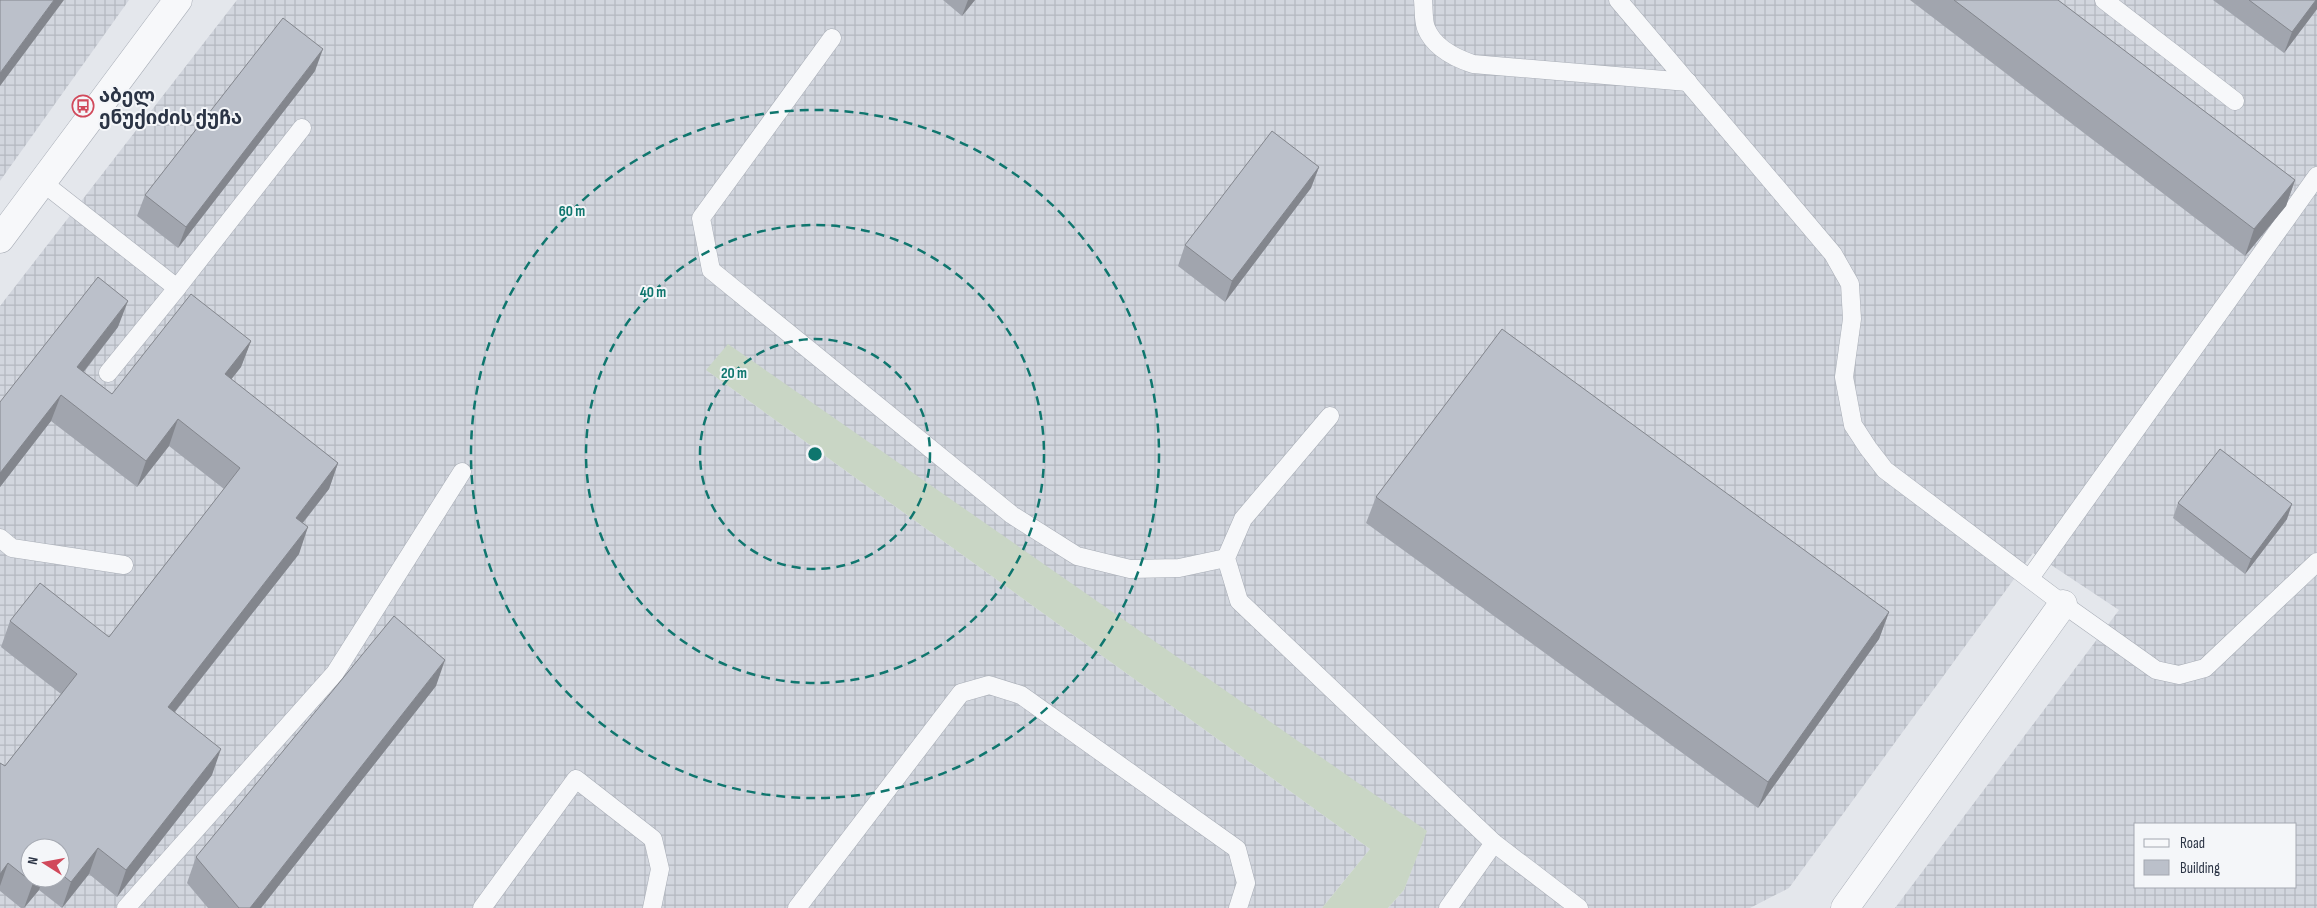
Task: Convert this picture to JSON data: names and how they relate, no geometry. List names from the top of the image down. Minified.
{"places":{"bus stop":["აბელ ენუქიძის ქუჩა"]},"legend":["Road","Building"],"north":"left","rings":["60 m","40 m","20 m"]}
